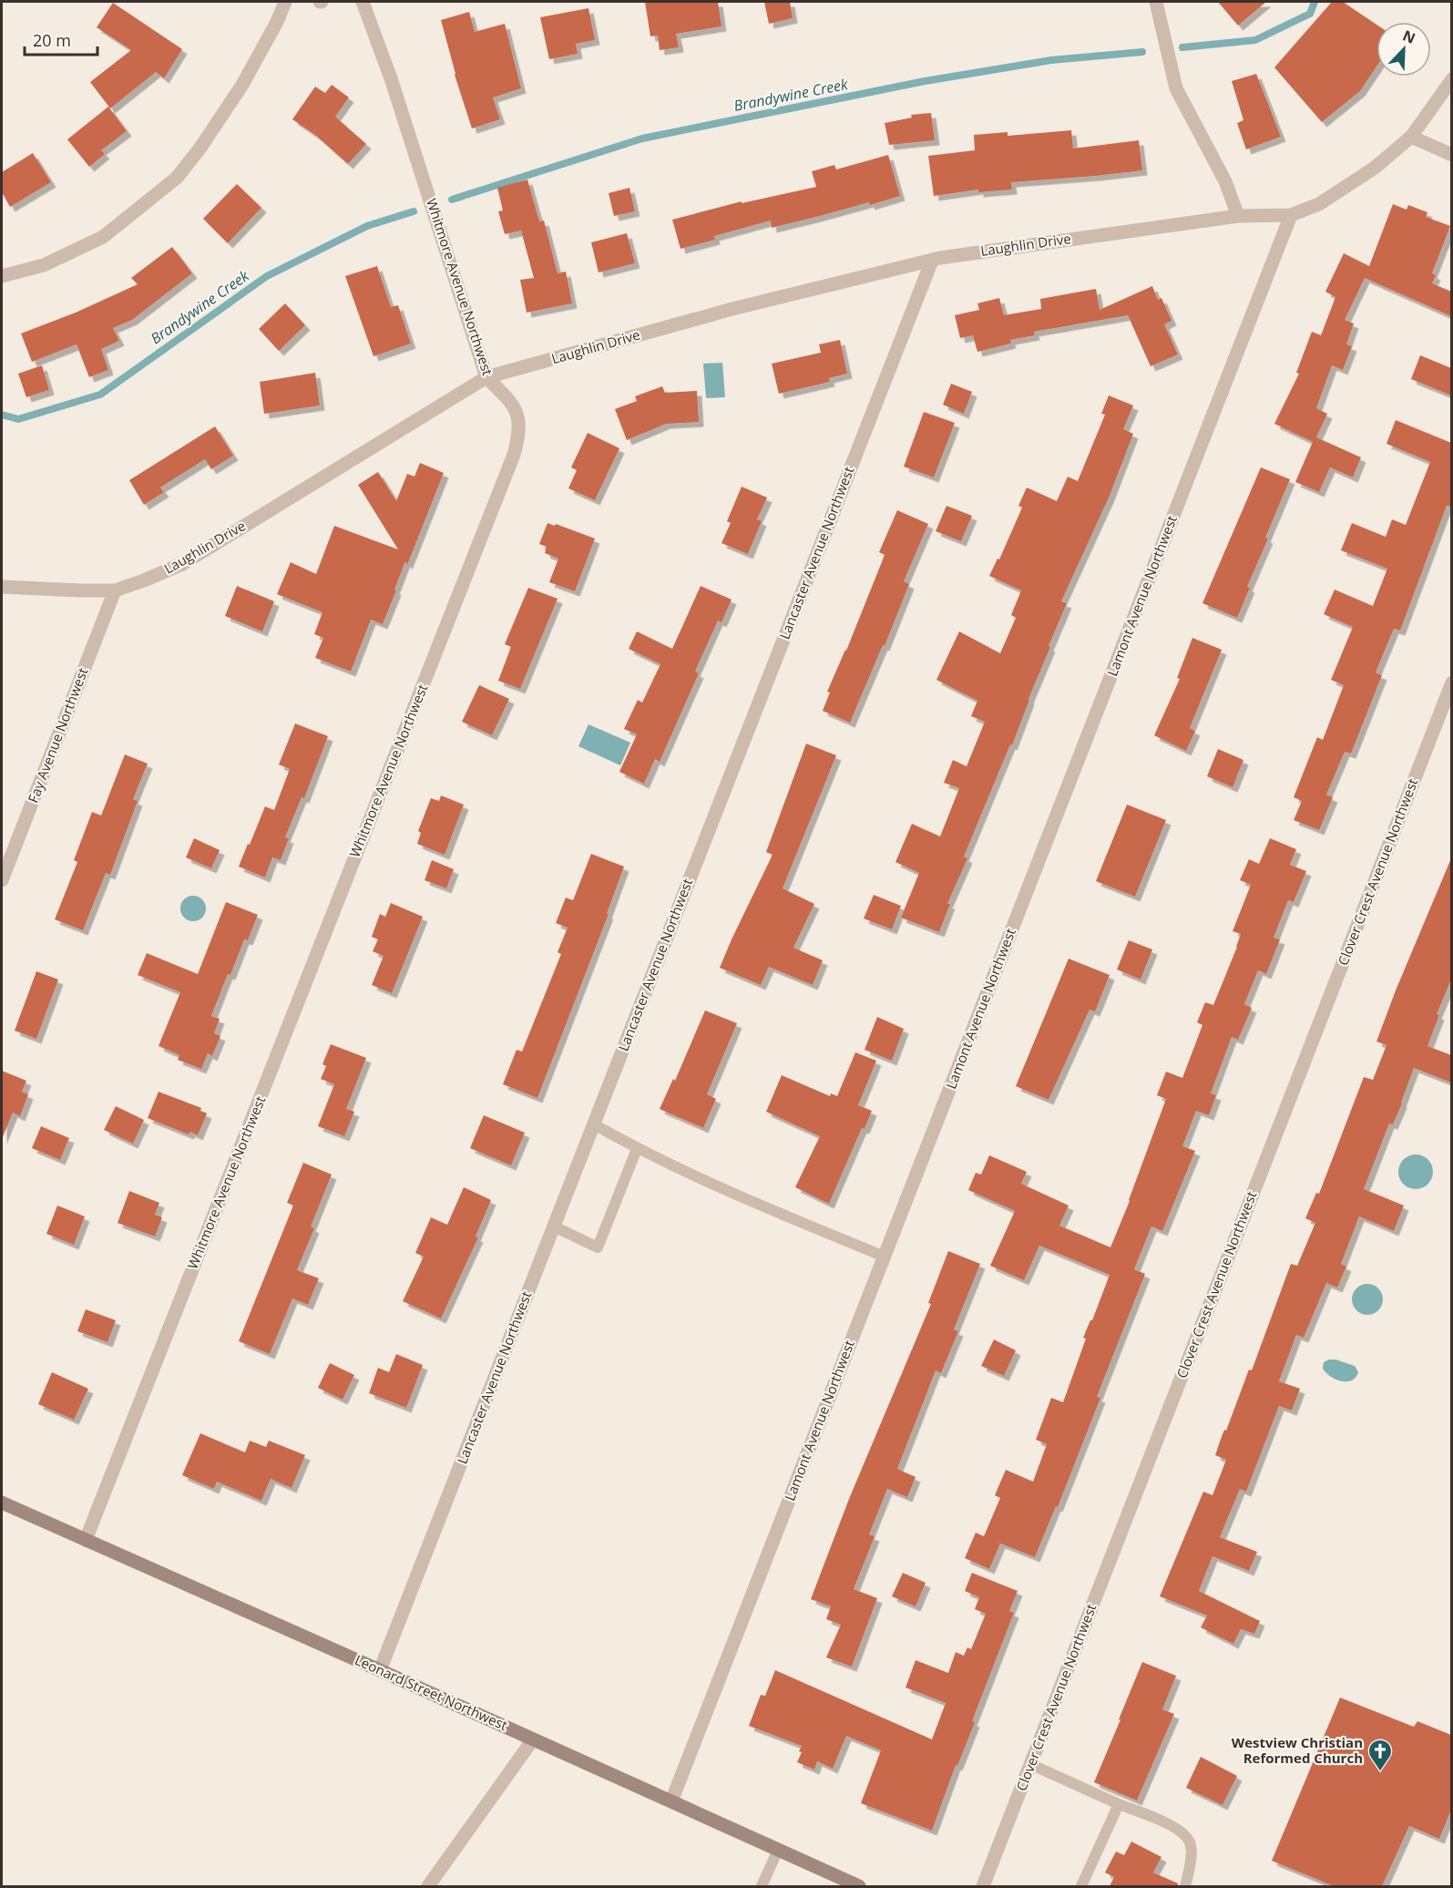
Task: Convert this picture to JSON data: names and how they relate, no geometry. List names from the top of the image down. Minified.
{"streets":{"main road":["Leonard Street Northwest"],"street":["Laughlin Drive","Whitmore Avenue Northwest","Lancaster Avenue Northwest","Lamont Avenue Northwest","Fay Avenue Northwest","Clover Crest Avenue Northwest"]},"crossings":[["Laughlin Drive","Whitmore Avenue Northwest"],["Laughlin Drive","Lancaster Avenue Northwest"],["Laughlin Drive","Lamont Avenue Northwest"],["Laughlin Drive","Fay Avenue Northwest"],["Whitmore Avenue Northwest","Leonard Street Northwest"],["Lancaster Avenue Northwest","Leonard Street Northwest"],["Lamont Avenue Northwest","Leonard Street Northwest"]],"water":["Brandywine Creek"],"places":{"church":["Westview Christian Reformed Church"]},"scale_bar":"20 m","north":"top right"}
